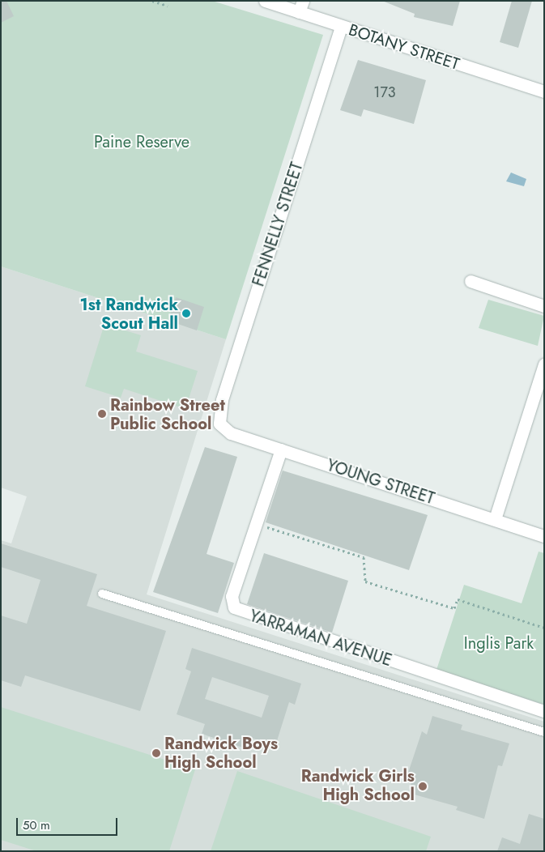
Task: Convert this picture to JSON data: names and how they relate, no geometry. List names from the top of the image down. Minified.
{"streets":{"street":["BOTANY STREET","FENNELLY STREET","YOUNG STREET","YARRAMAN AVENUE"]},"crossings":[["BOTANY STREET","FENNELLY STREET"],["FENNELLY STREET","YOUNG STREET"],["YOUNG STREET","YARRAMAN AVENUE"]],"parks":["Paine Reserve","Inglis Park"],"places":["1st Randwick Scout Hall","Rainbow Street Public School","Randwick Boys High School","Randwick Girls High School"],"house_numbers":["173"],"scale_bar":"50 m"}
